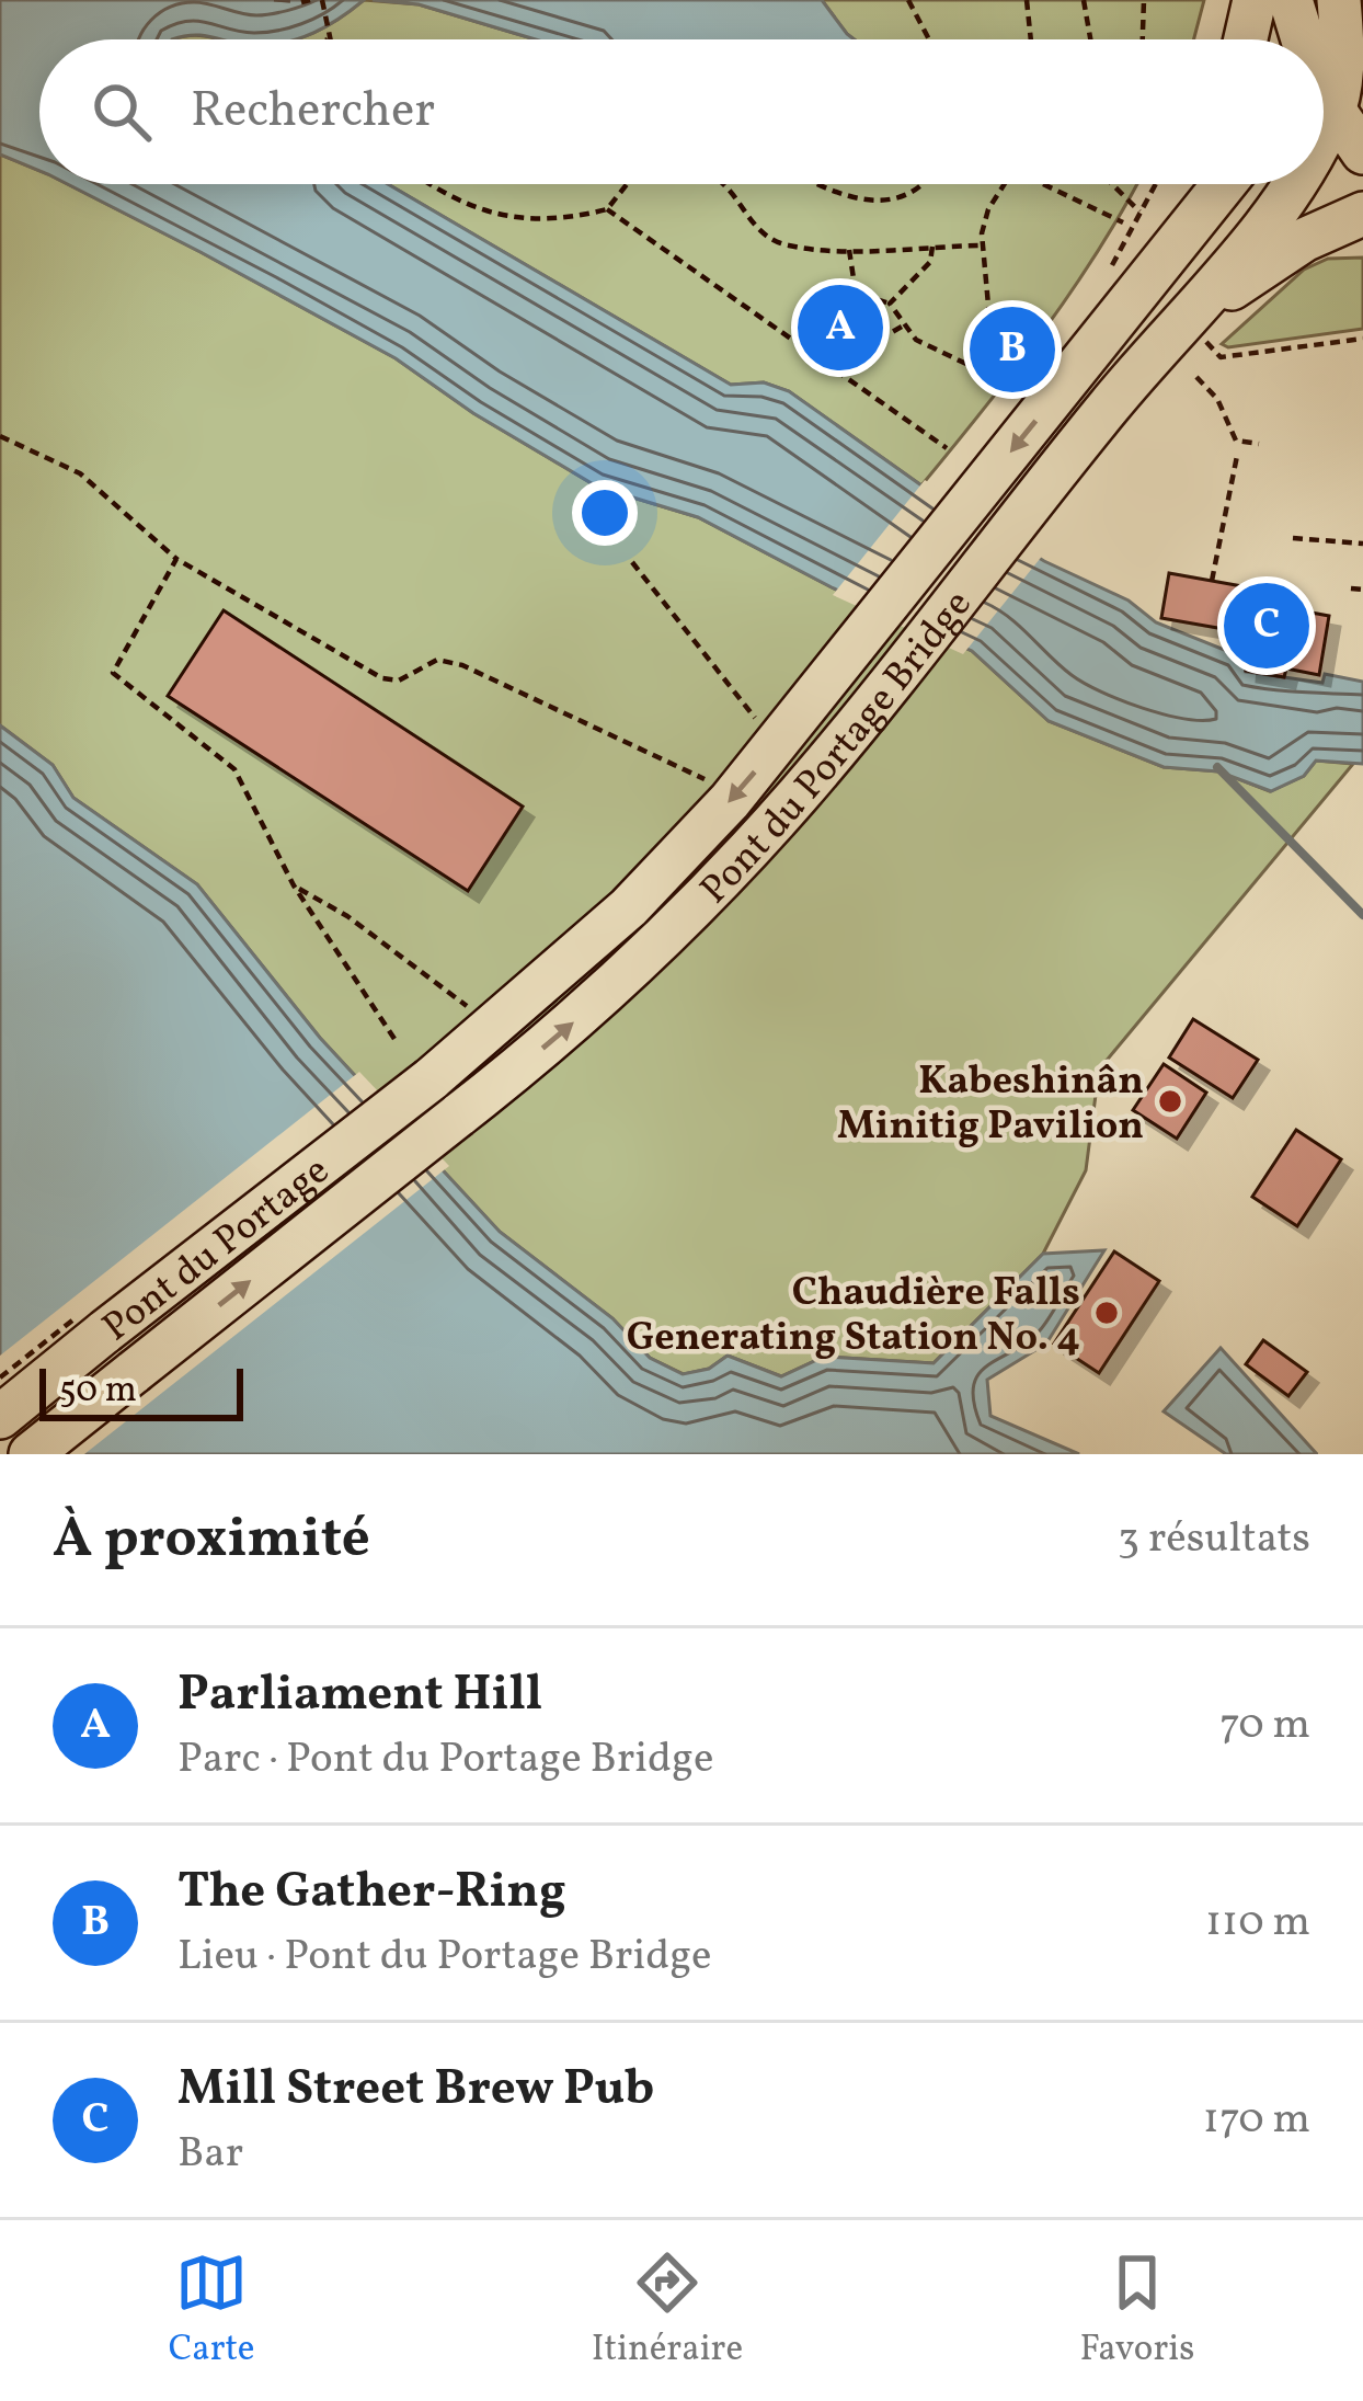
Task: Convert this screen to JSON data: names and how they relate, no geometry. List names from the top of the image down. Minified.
{"streets":{"main road":["Pont du Portage Bridge","Pont du Portage"]},"crossings":[["Pont du Portage Bridge","Pont du Portage"]],"places":["Kabeshinân Minitig Pavilion","Chaudière Falls Generating Station No. 4"],"scale_bar":"50 m","page":{"search":"Rechercher","pins":["A","B","C"],"scale":"50 m","heading":["À proximité","3 résultats"],"list":[{"mark":"A","name":"Parliament Hill","note":"Parc · Pont du Portage Bridge","value":"70 m"},{"mark":"B","name":"The Gather-Ring","note":"Lieu · Pont du Portage Bridge","value":"110 m"},{"mark":"C","name":"Mill Street Brew Pub","note":"Bar","value":"170 m"}],"nav":["Carte","Itinéraire","Favoris"]}}
